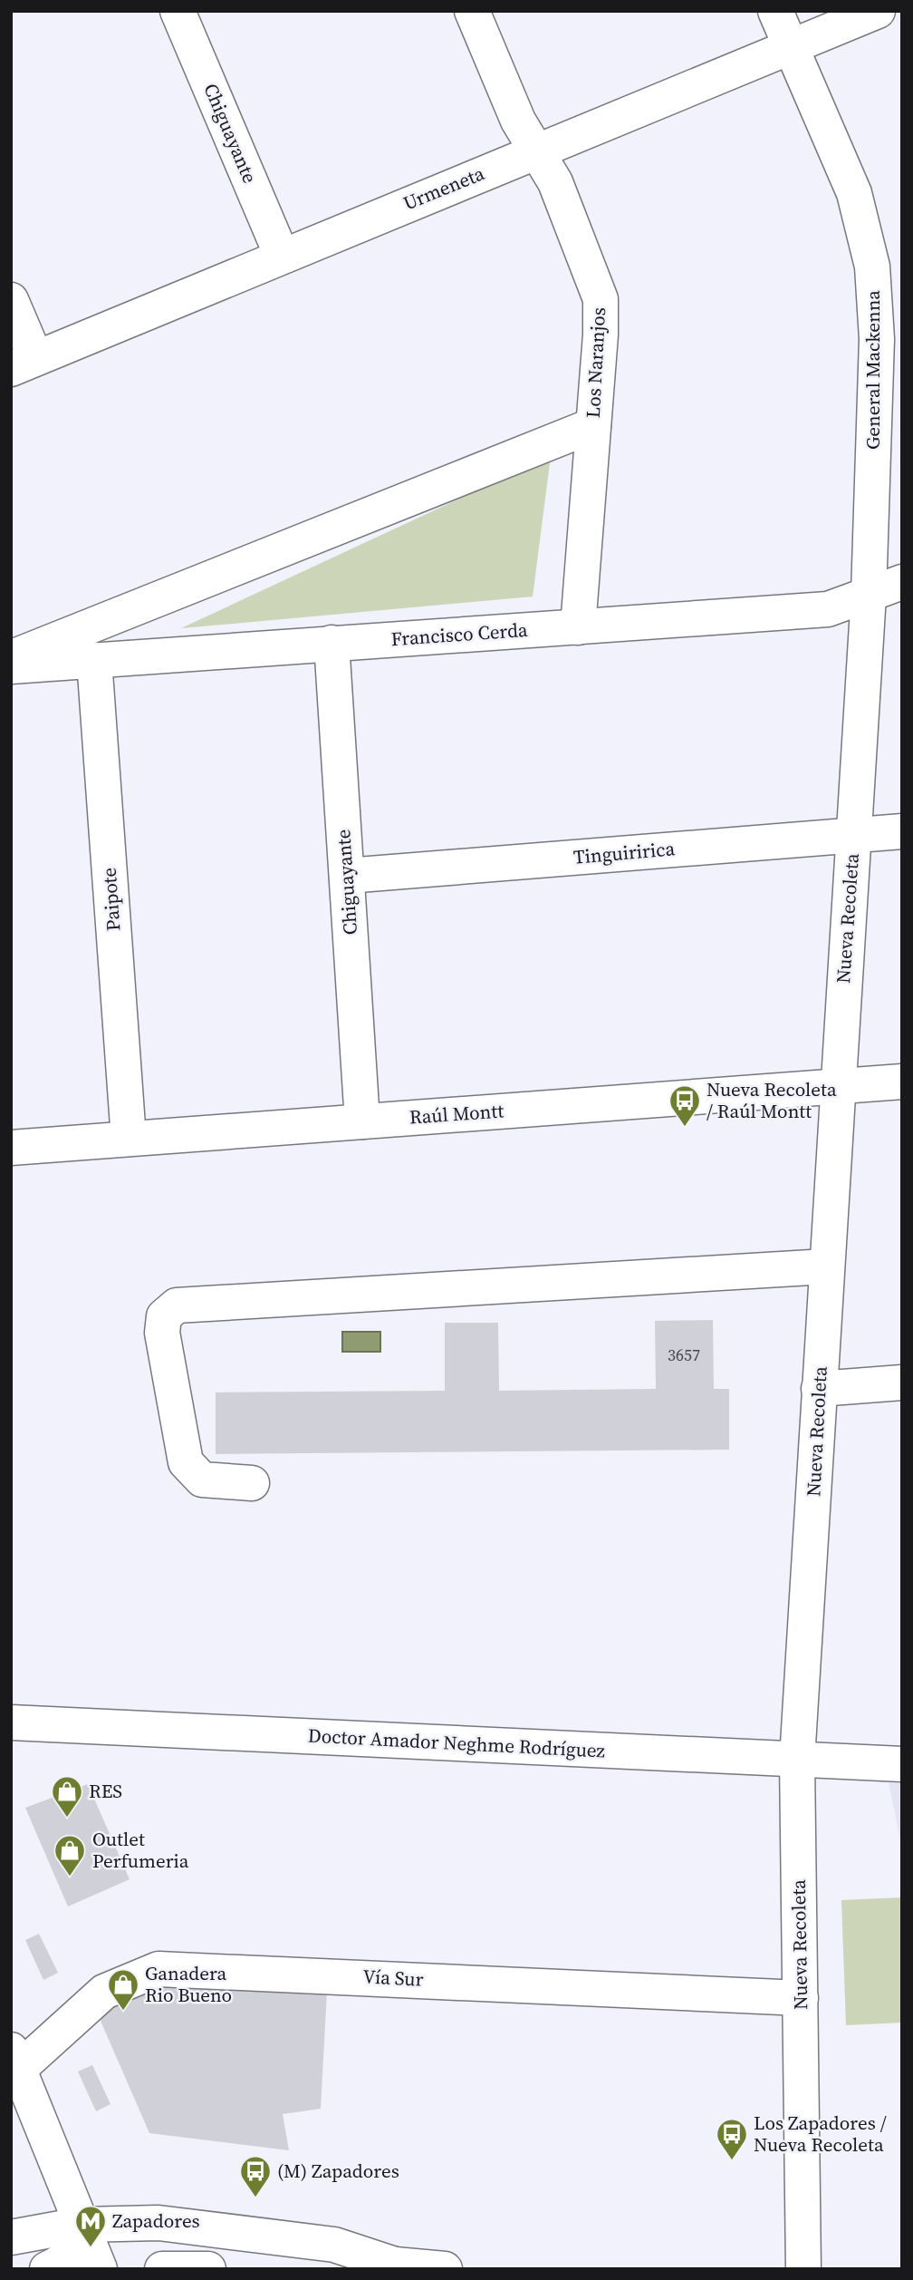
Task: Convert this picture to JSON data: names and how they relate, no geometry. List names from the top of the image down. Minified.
{"streets":{"street":["Chiguayante","Urmeneta","Los Naranjos","General Mackenna","Francisco Cerda","Tinguiririca","Paipote","Nueva Recoleta","Raúl Montt","Doctor Amador Neghme Rodríguez","Vía Sur"]},"crossings":[["Chiguayante","Urmeneta"],["Chiguayante","Francisco Cerda"],["Chiguayante","Tinguiririca"],["Chiguayante","Raúl Montt"],["Urmeneta","Los Naranjos"],["Urmeneta","General Mackenna"],["Los Naranjos","Francisco Cerda"],["General Mackenna","Francisco Cerda"],["General Mackenna","Nueva Recoleta"],["Francisco Cerda","Paipote"],["Francisco Cerda","Nueva Recoleta"],["Tinguiririca","Nueva Recoleta"],["Paipote","Raúl Montt"],["Nueva Recoleta","Raúl Montt"],["Nueva Recoleta","Doctor Amador Neghme Rodríguez"],["Nueva Recoleta","Vía Sur"]],"places":{"bus stop":["Nueva Recoleta / Raúl Montt","Los Zapadores / Nueva Recoleta","(M) Zapadores"],"shop":["RES","Outlet Perfumeria","Ganadera Rio Bueno"],"metro station":["Zapadores"]},"house_numbers":["3657"]}
